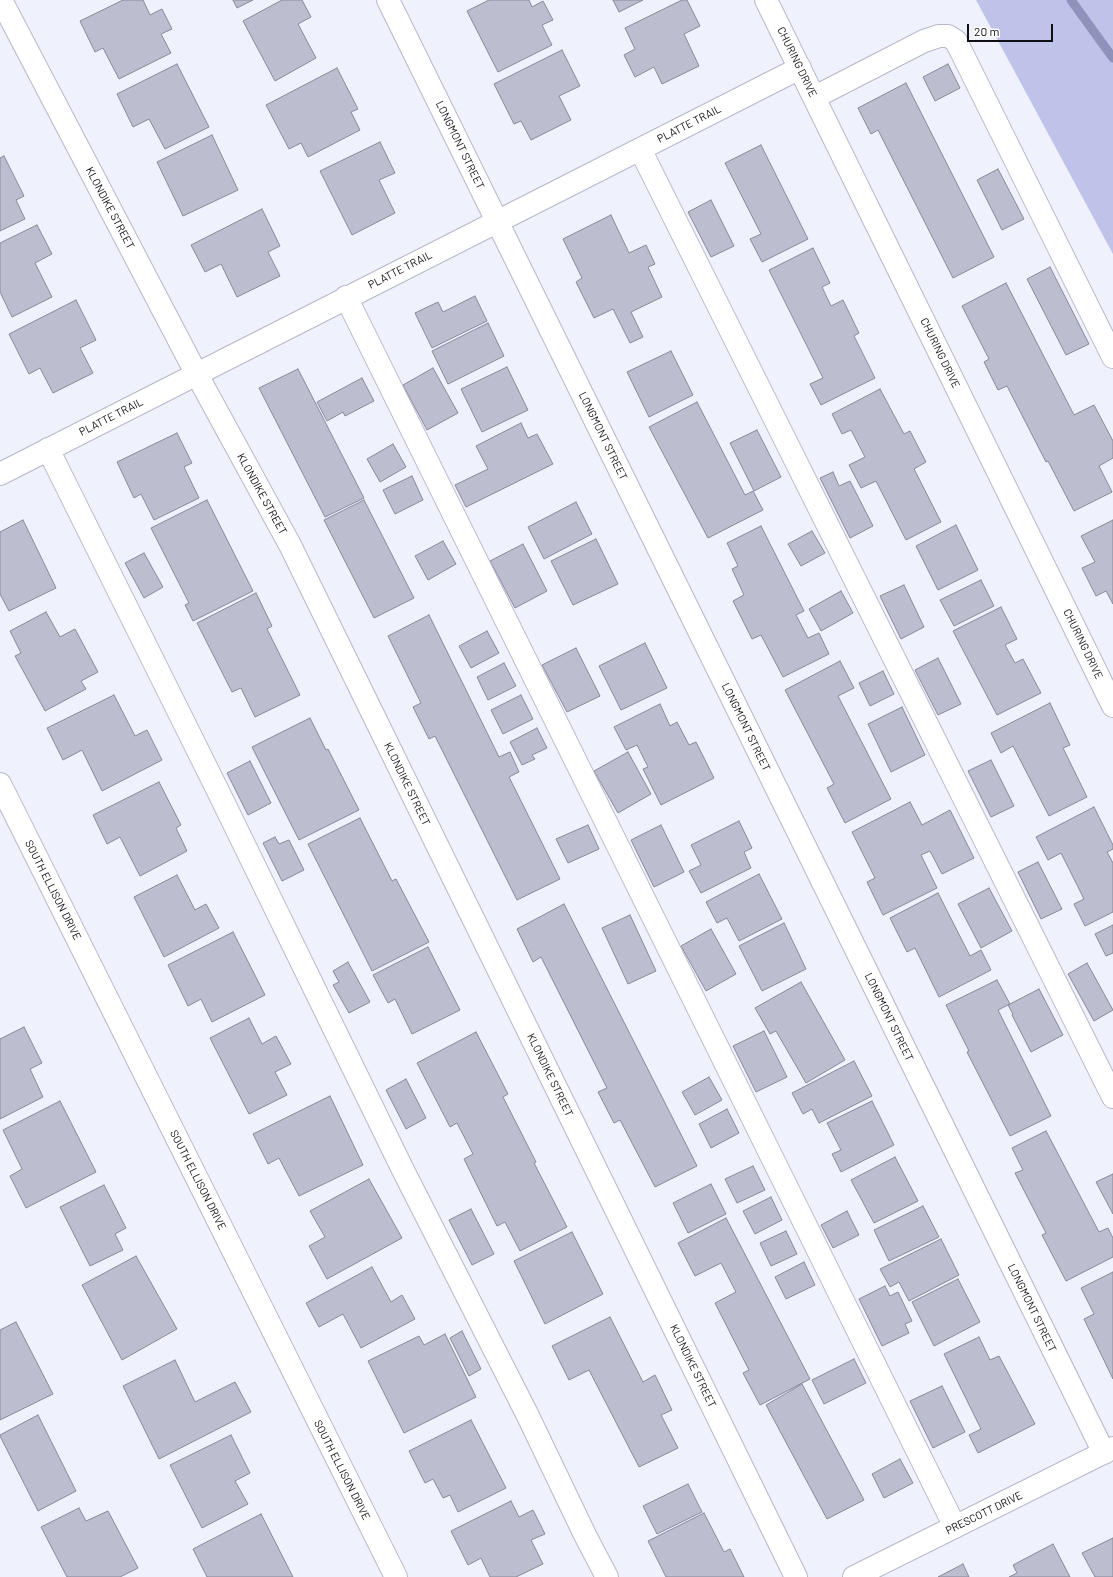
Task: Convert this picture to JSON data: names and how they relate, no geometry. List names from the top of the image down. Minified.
{"streets":{"street":["CHURING DRIVE","PLATTE TRAIL","LONGMONT STREET","KLONDIKE STREET","SOUTH ELLISON DRIVE","PRESCOTT DRIVE"]},"crossings":[["CHURING DRIVE","PLATTE TRAIL"],["PLATTE TRAIL","LONGMONT STREET"],["PLATTE TRAIL","KLONDIKE STREET"],["LONGMONT STREET","PRESCOTT DRIVE"]],"scale_bar":"20 m"}
